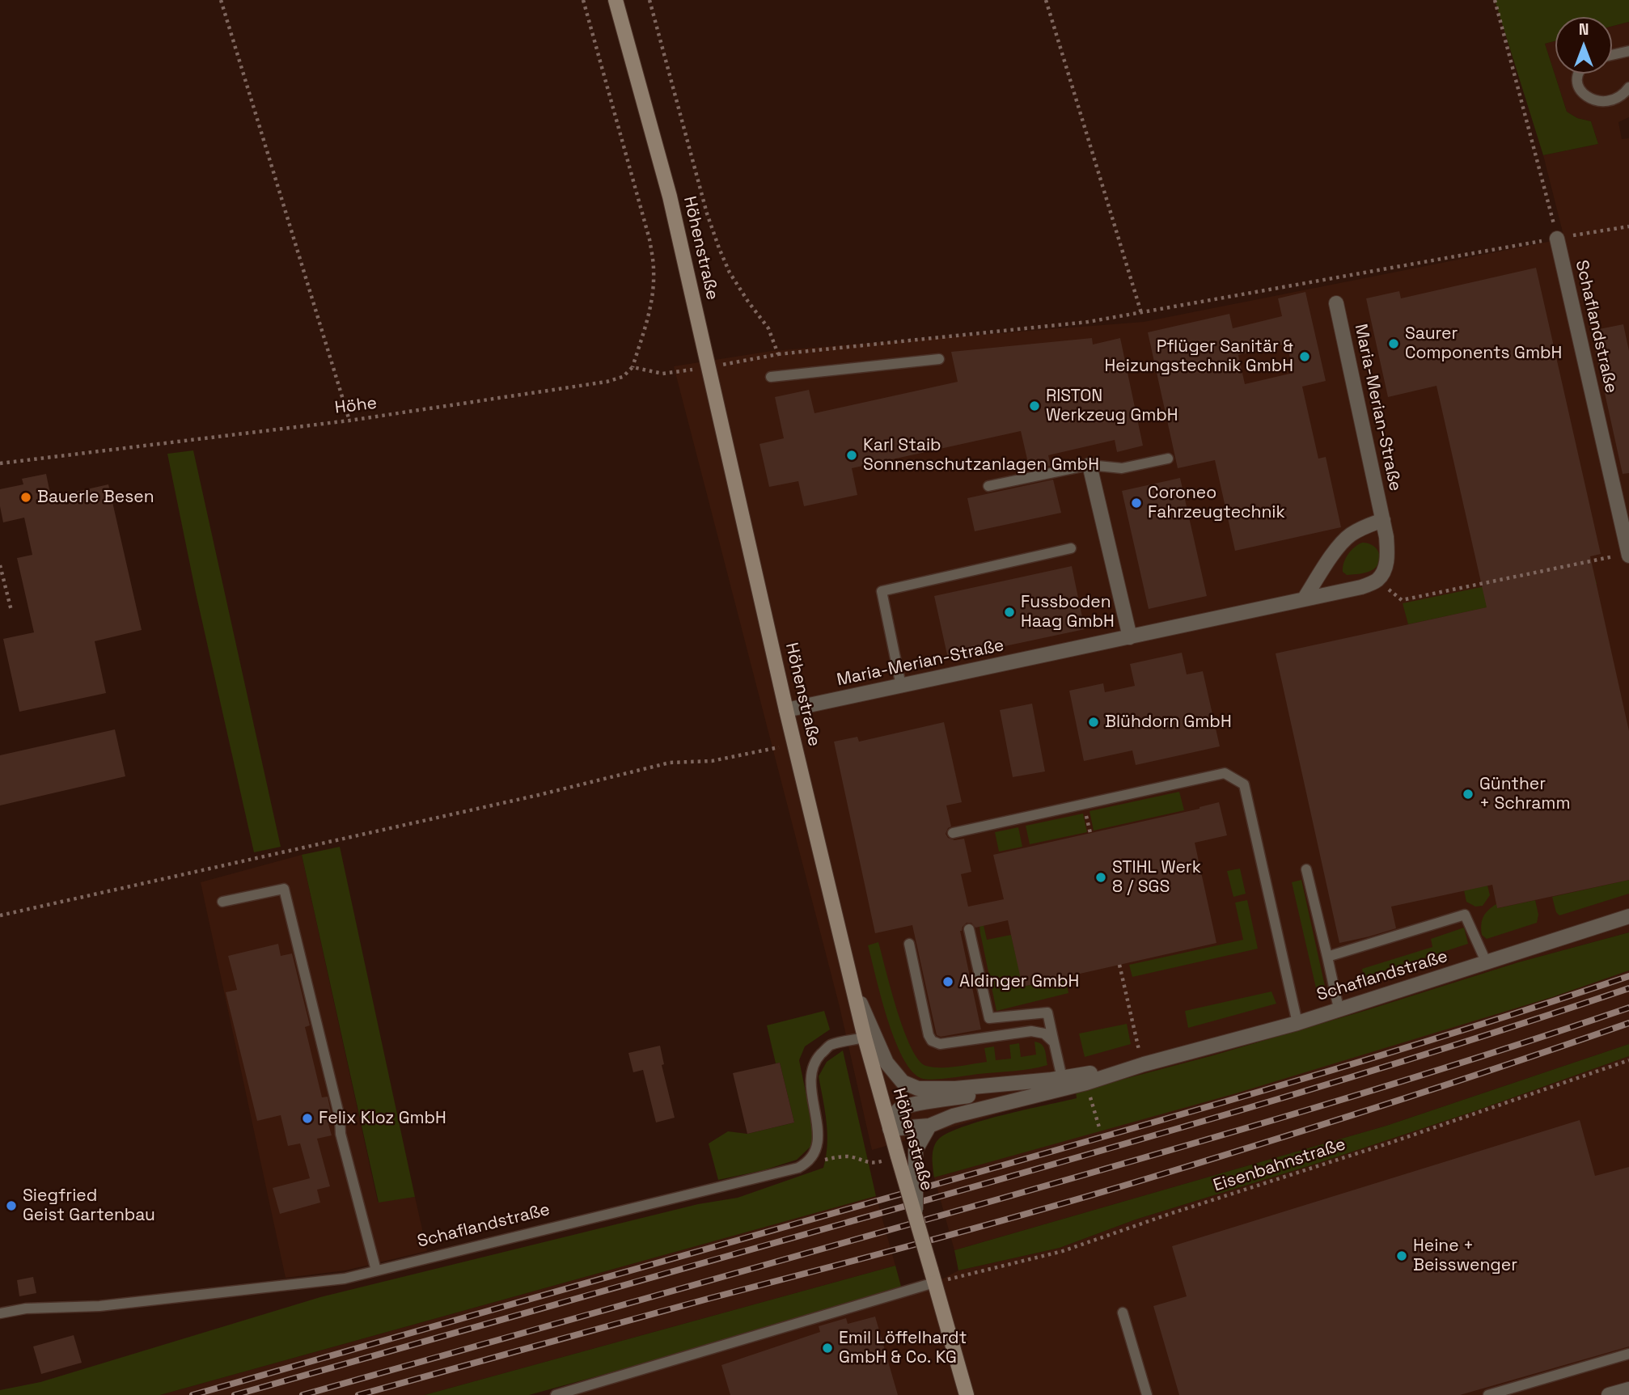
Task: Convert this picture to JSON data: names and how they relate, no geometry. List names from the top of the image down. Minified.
{"streets":{"main road":["Höhenstraße"],"street":["Schaflandstraße","Maria-Merian-Straße"],"path":["Höhe","Eisenbahnstraße"]},"crossings":[["Höhenstraße","Schaflandstraße"],["Höhenstraße","Maria-Merian-Straße"],["Höhenstraße","Eisenbahnstraße"]],"places":["Saurer Components GmbH","Pflüger Sanitär & Heizungstechnik GmbH","RISTON Werkzeug GmbH","Karl Staib Sonnenschutzanlagen GmbH","Bauerle Besen","Coroneo Fahrzeugtechnik","Fussboden Haag GmbH","Blühdorn GmbH","Günther + Schramm","STIHL Werk 8 / SGS","Aldinger GmbH","Felix Kloz GmbH","Siegfried Geist Gartenbau","Heine + Beisswenger","Emil Löffelhardt GmbH & Co. KG"],"north":"top"}
